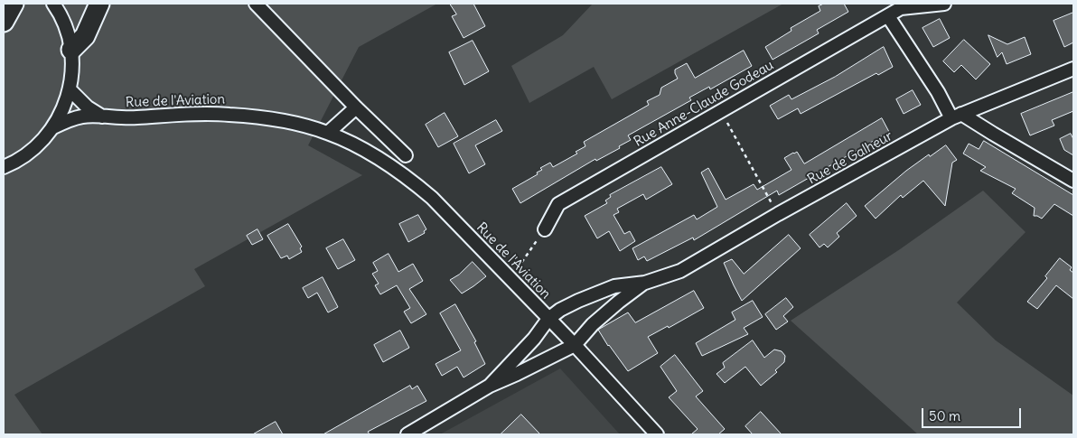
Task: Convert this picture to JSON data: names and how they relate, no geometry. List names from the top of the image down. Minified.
{"streets":{"street":["Rue de l'Aviation","Rue Anne-Claude Godeau","Rue de Galheur"]},"crossings":[["Rue de l'Aviation","Rue de Galheur"]],"scale_bar":"50 m"}
